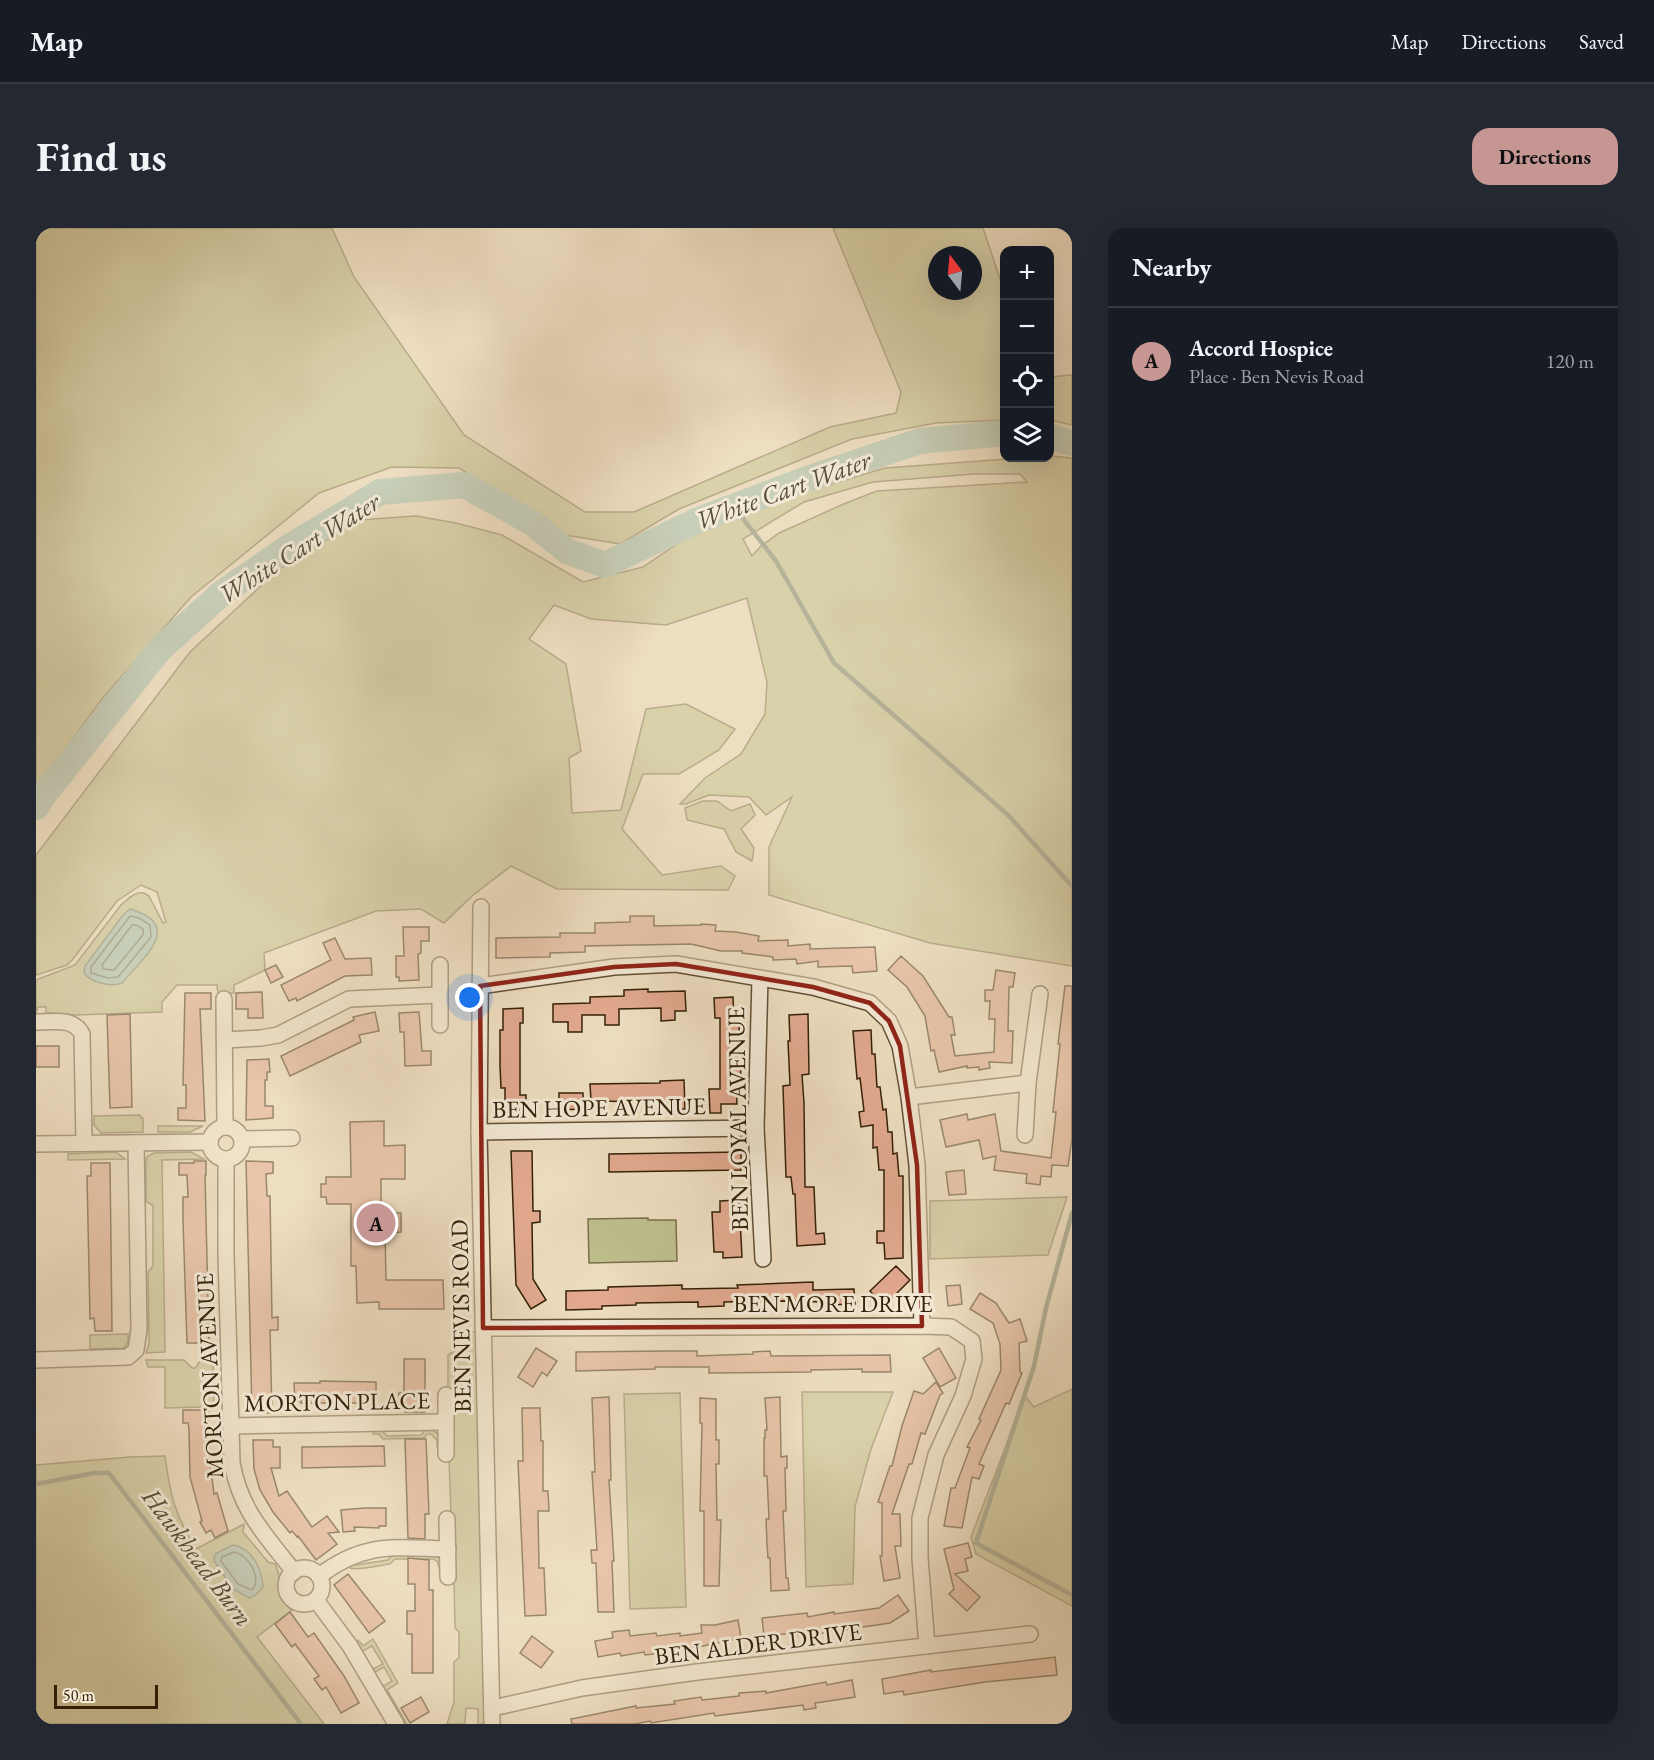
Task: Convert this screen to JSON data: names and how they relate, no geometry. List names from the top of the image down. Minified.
{"streets":{"street":["BEN HOPE AVENUE","BEN LOYAL AVENUE","BEN MORE DRIVE","BEN NEVIS ROAD","MORTON AVENUE","MORTON PLACE","BEN ALDER DRIVE"]},"crossings":[["BEN HOPE AVENUE","BEN LOYAL AVENUE"],["BEN HOPE AVENUE","BEN NEVIS ROAD"],["BEN MORE DRIVE","BEN NEVIS ROAD"],["BEN MORE DRIVE","BEN ALDER DRIVE"],["BEN NEVIS ROAD","BEN ALDER DRIVE"],["MORTON AVENUE","MORTON PLACE"]],"water":["White Cart Water","Hawkhead Burn"],"scale_bar":"50 m","north":"top","page":{"header":"Map","nav":["Map","Directions","Saved"],"buttons":"Directions","title":"Find us","heading":"Nearby","map_buttons":["+","−"],"list":[{"mark":"A","name":"Accord Hospice","note":"Place · Ben Nevis Road","value":"120 m"}],"pins":"A","scale":"50 m"}}
